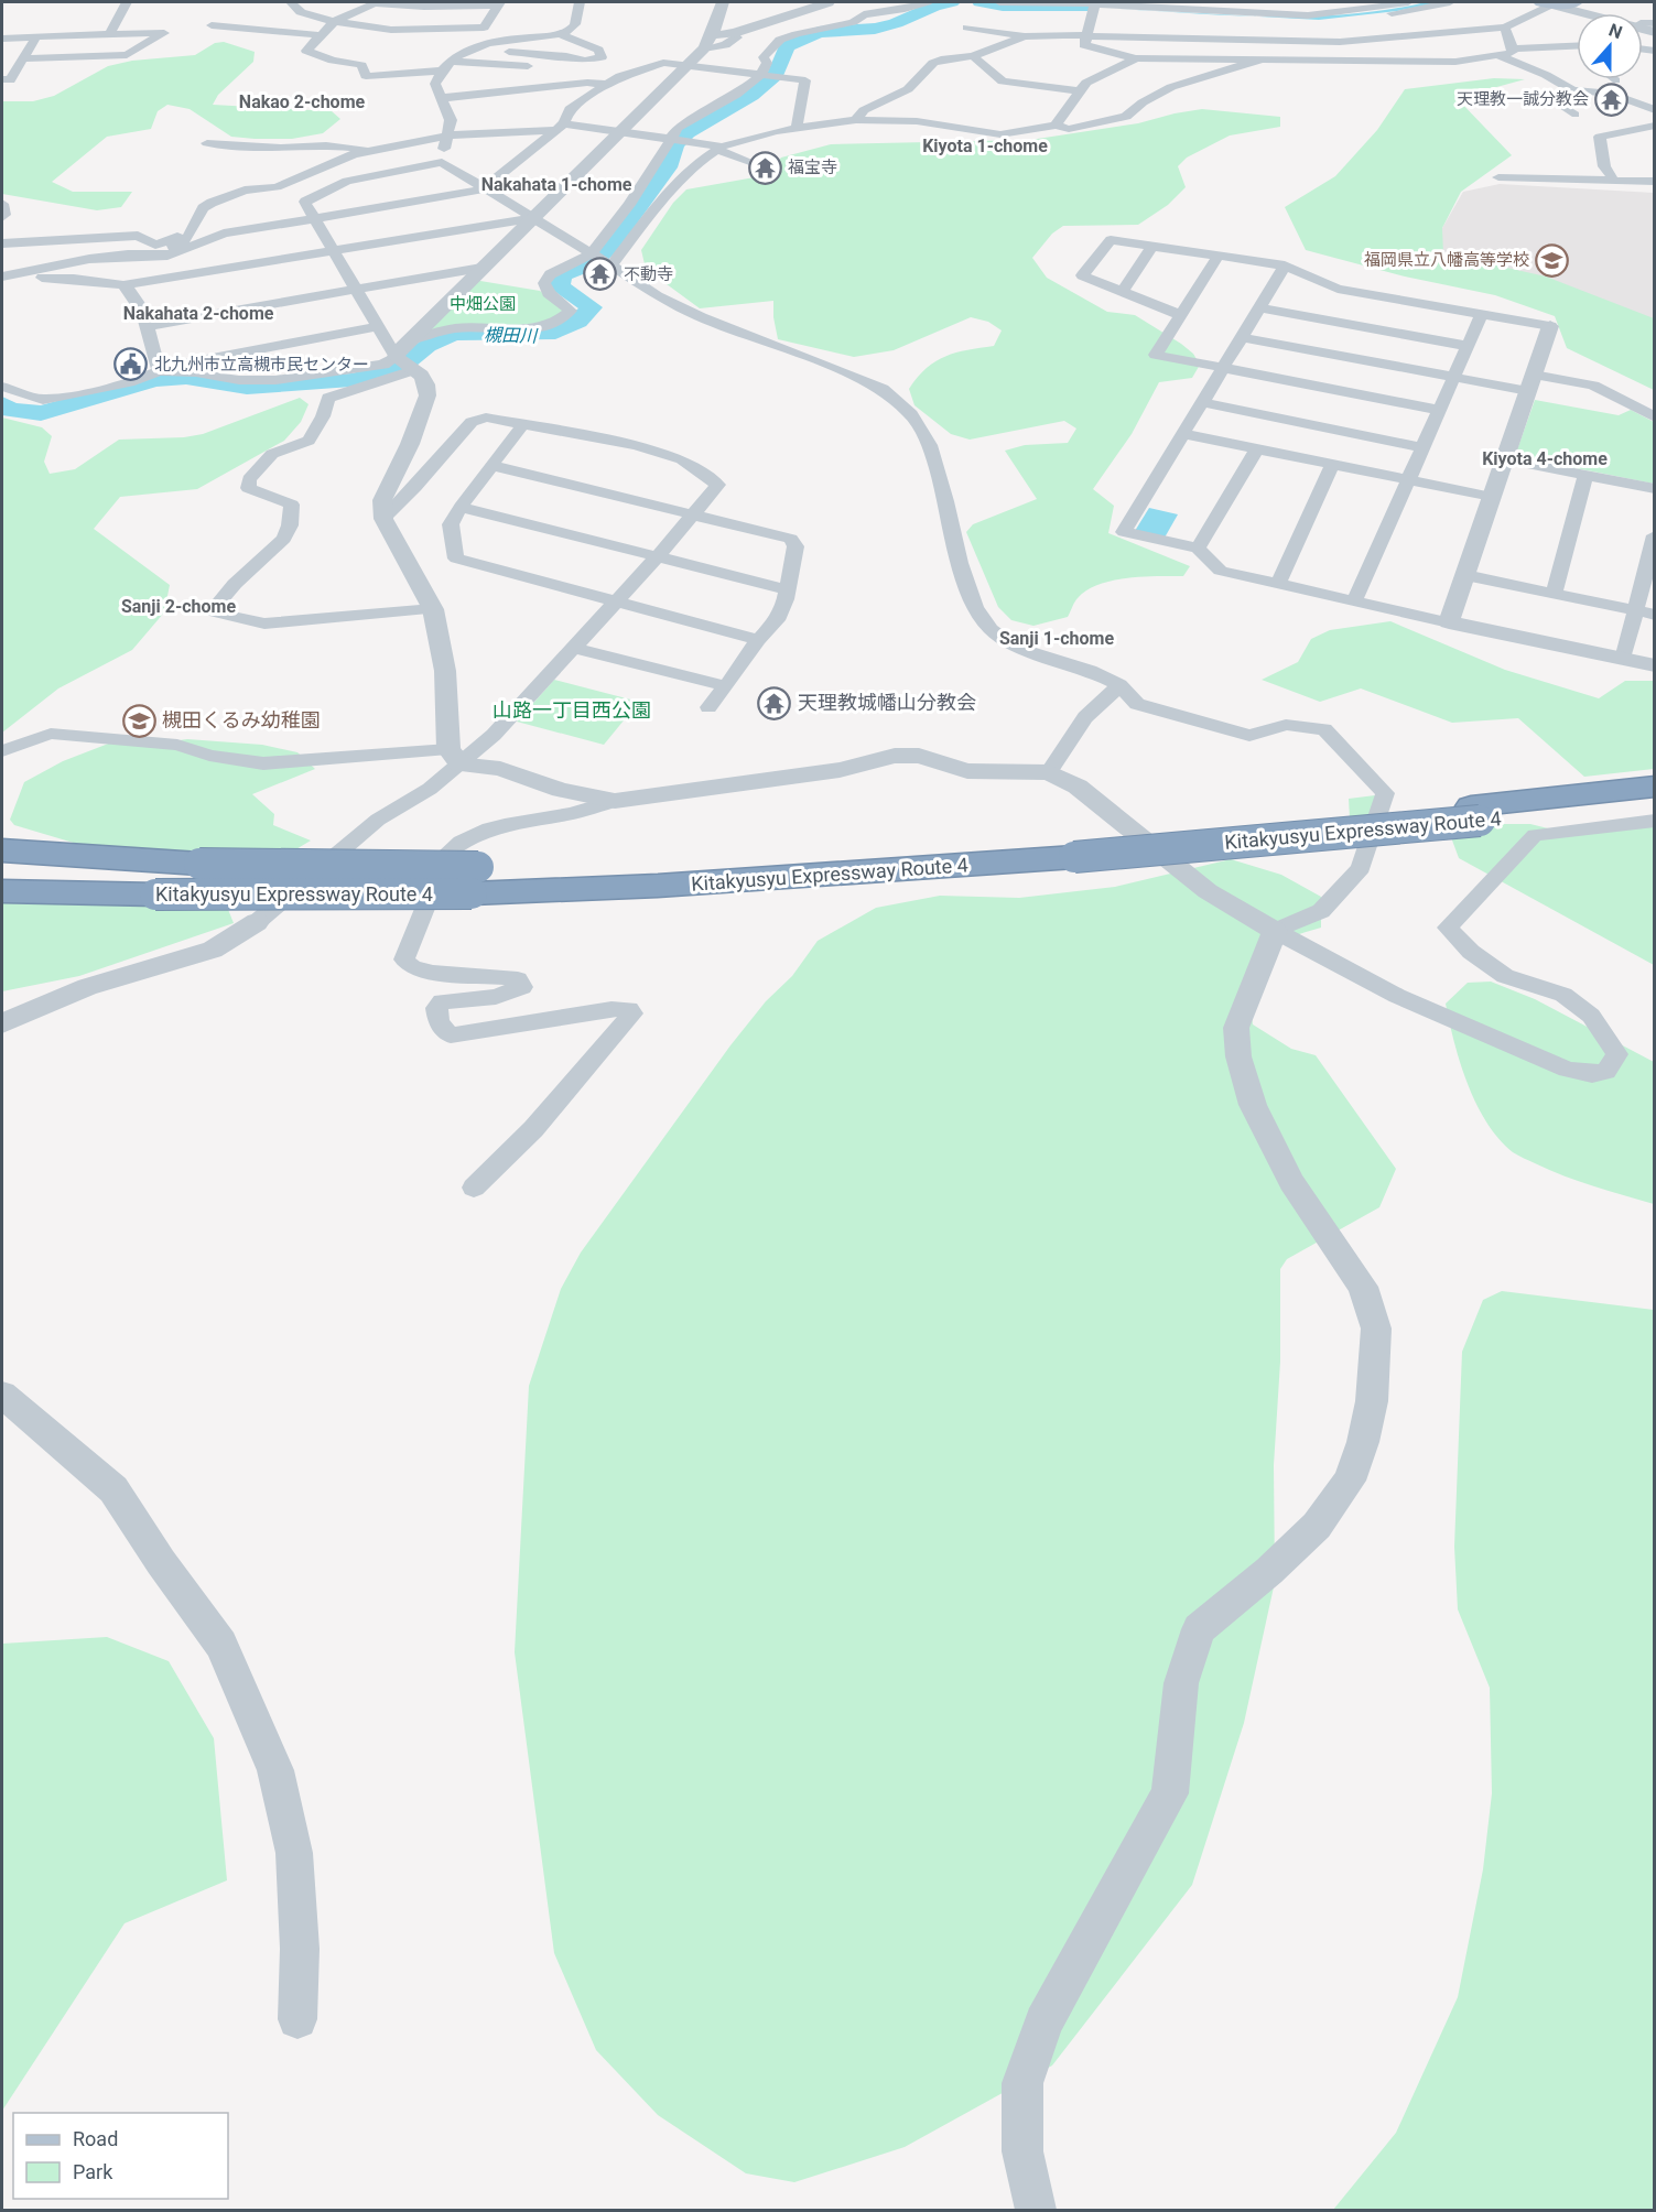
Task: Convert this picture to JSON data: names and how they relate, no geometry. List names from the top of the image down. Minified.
{"streets":{"highway":["Kitakyusyu Expressway Route 4"]},"districts":["Nakao 2-chome","Kiyota 1-chome","Nakahata 1-chome","Nakahata 2-chome","Kiyota 4-chome","Sanji 2-chome","Sanji 1-chome"],"water":["槻田川"],"parks":["中畑公園","山路一丁目西公園"],"places":{"temple":["天理教一誠分教会","福宝寺","不動寺","天理教城幡山分教会"],"school or university":["福岡県立八幡高等学校","槻田くるみ幼稚園"],"public building":["北九州市立高槻市民センター"]},"legend":["Road","Park"],"north":"top"}
